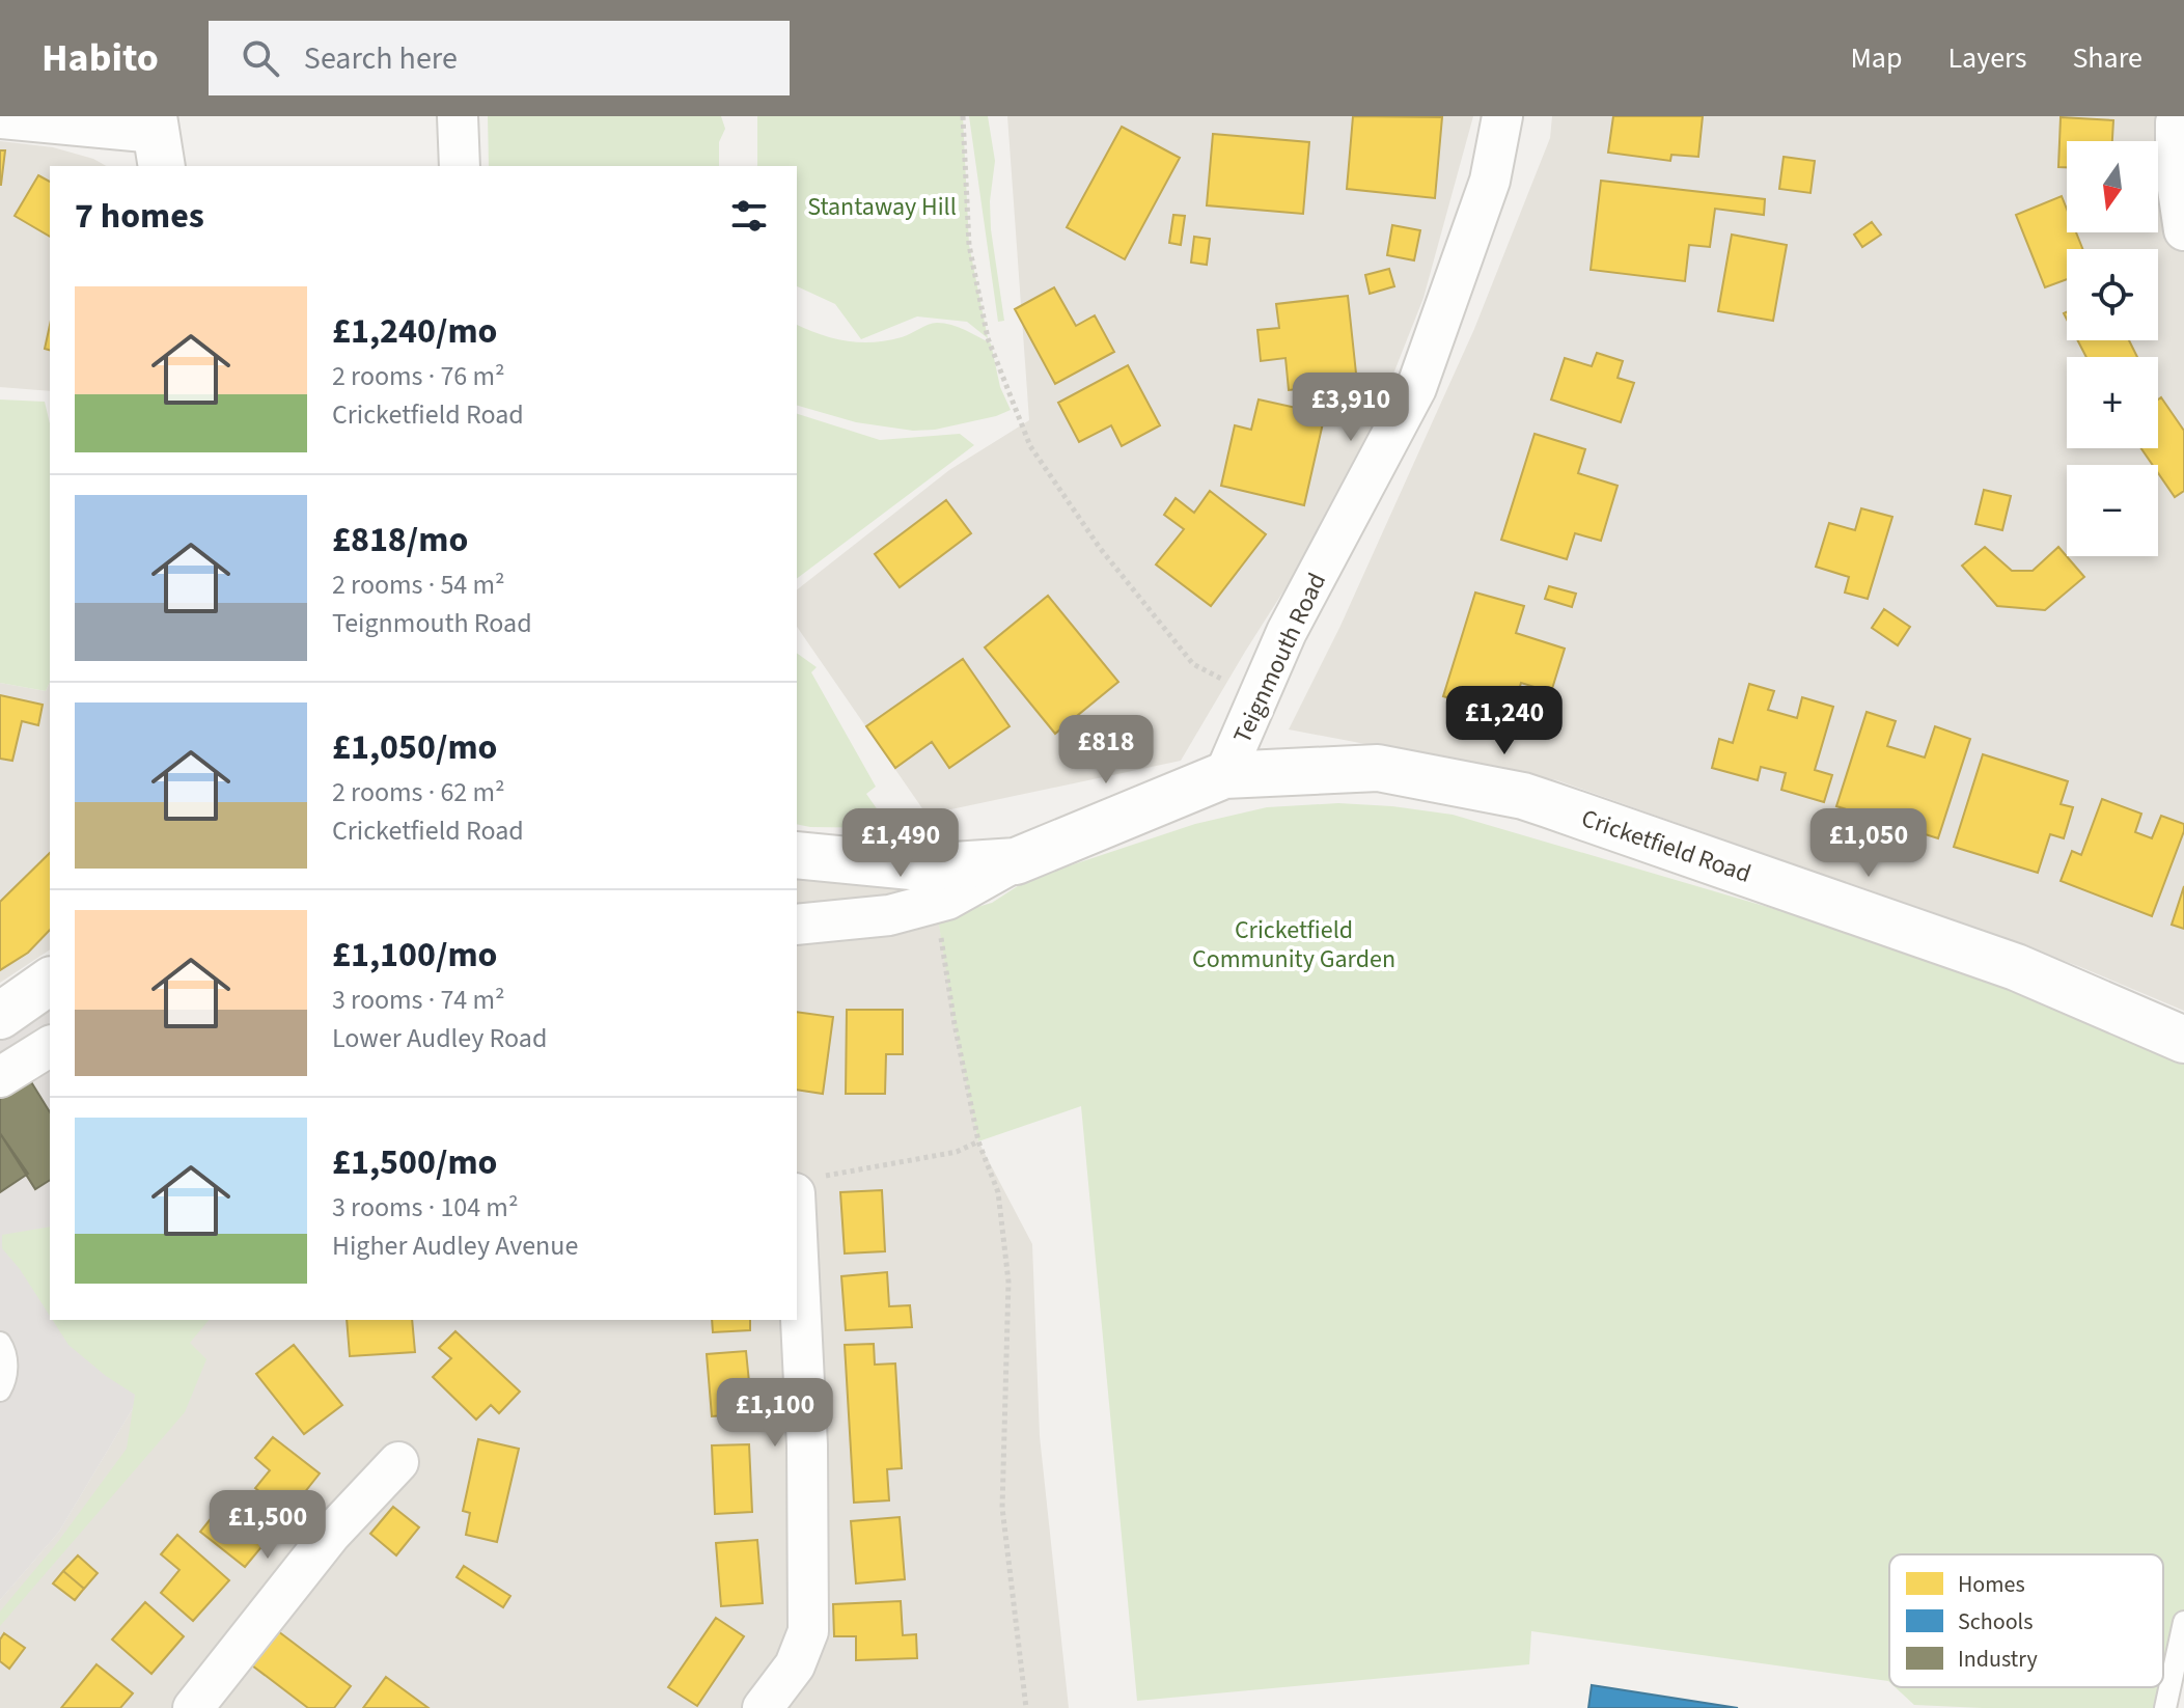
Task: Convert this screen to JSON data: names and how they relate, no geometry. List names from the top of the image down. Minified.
{"streets":{"street":["Teignmouth Road","Cricketfield Road"]},"crossings":[["Teignmouth Road","Cricketfield Road"]],"parks":["Stantaway Hill","Cricketfield Community Garden"],"legend":["Homes","Schools","Industry"],"north":"bottom","page":{"header":"Habito","search":"Search here","nav":["Map","Layers","Share"],"map_buttons":["+","−"],"heading":"7 homes","list":[{"name":"£1,240/mo","note":"2 rooms · 76 m² · Cricketfield Road"},{"name":"£818/mo","note":"2 rooms · 54 m² · Teignmouth Road"},{"name":"£1,050/mo","note":"2 rooms · 62 m² · Cricketfield Road"},{"name":"£1,100/mo","note":"3 rooms · 74 m² · Lower Audley Road"},{"name":"£1,500/mo","note":"3 rooms · 104 m² · Higher Audley Avenue"}],"price":["£3,910","£1,240","£818","£1,490","£1,050","£1,100","£1,500"]}}
